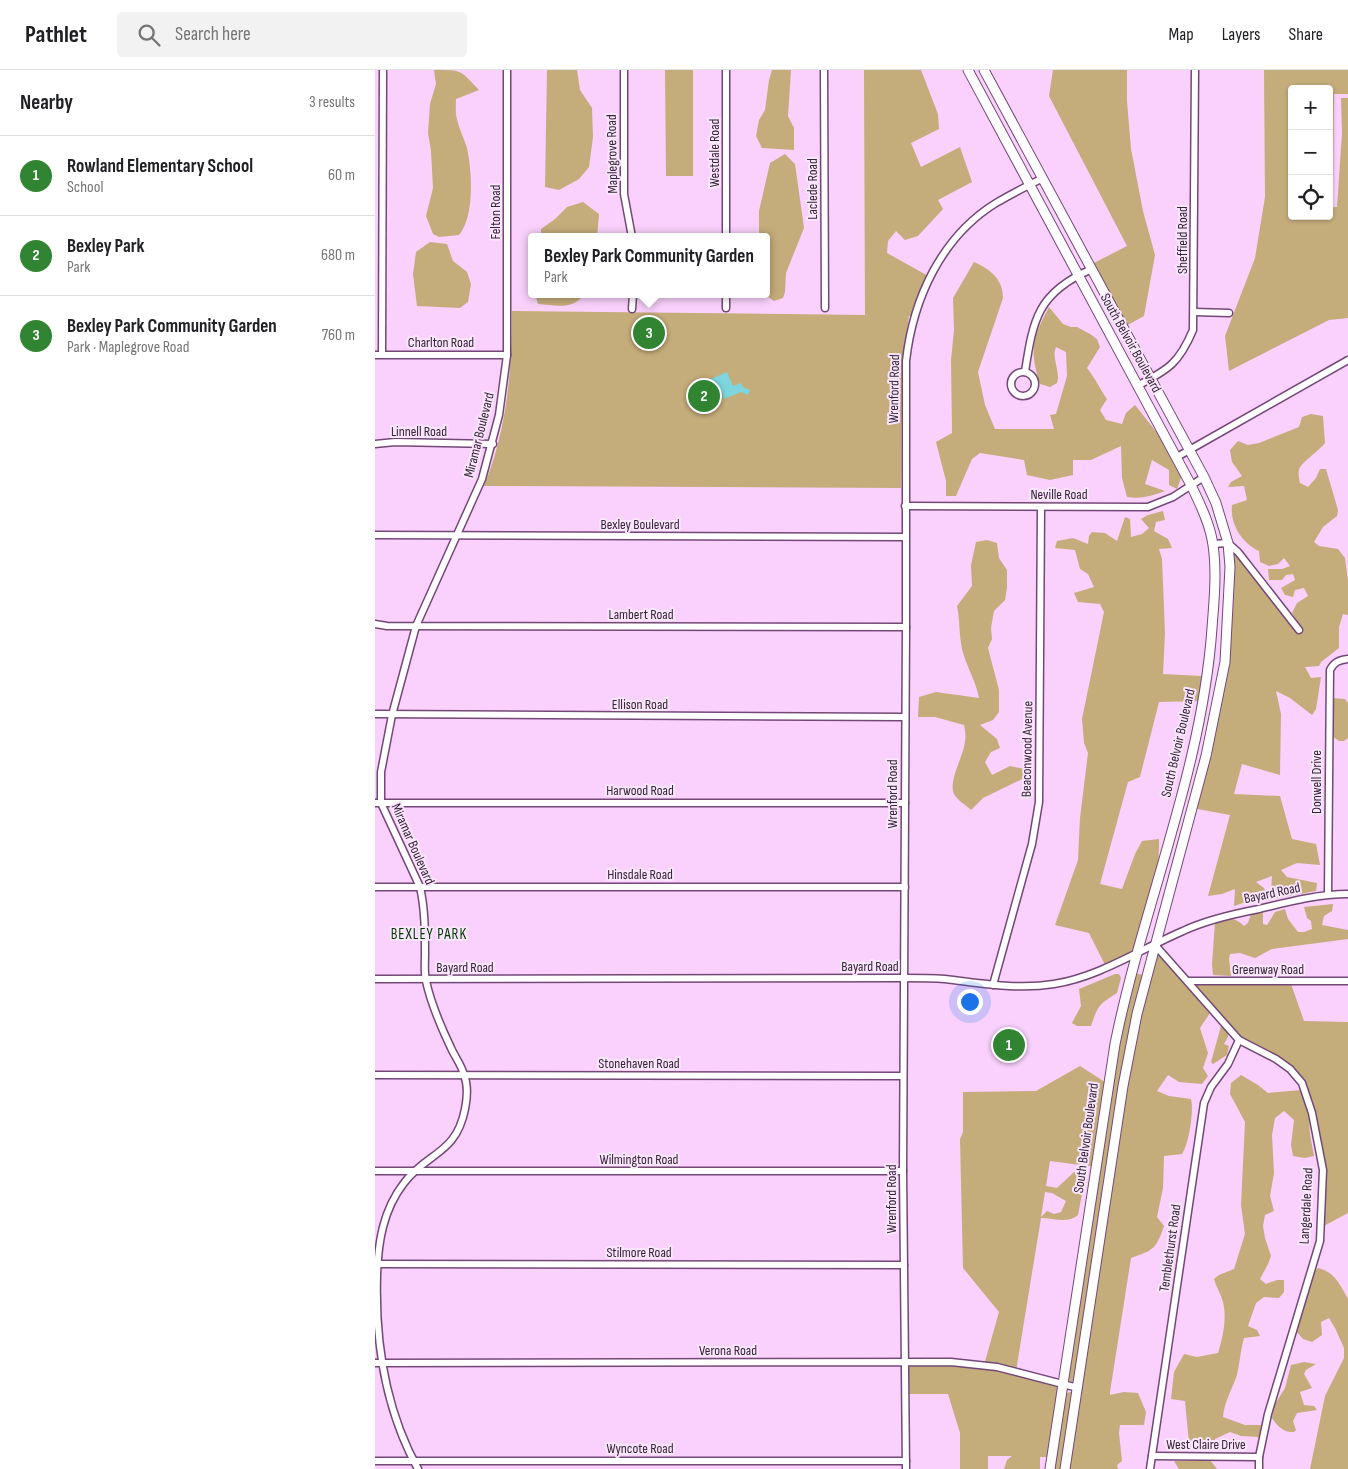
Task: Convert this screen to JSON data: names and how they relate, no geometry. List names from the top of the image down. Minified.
{"streets":{"street":["Westdale Road","Maplegrove Road","Laclede Road","Felton Road","Sheffield Road","Charlton Road","South Belvoir Boulevard","Wrenford Road","Linnell Road","Miramar Boulevard","Neville Road","Bexley Boulevard","Lambert Road","Ellison Road","Beaconwood Avenue","Donwell Drive","Harwood Road","Hinsdale Road","Bayard Road","Greenway Road","Stonehaven Road","Wilmington Road","Langerdale Road","Temblethurst Road","Stilmore Road","Verona Road","West Claire Drive","Wyncote Road"]},"crossings":[["Felton Road","Charlton Road"],["Felton Road","Miramar Boulevard"],["Sheffield Road","South Belvoir Boulevard"],["Charlton Road","Miramar Boulevard"],["South Belvoir Boulevard","Wrenford Road"],["South Belvoir Boulevard","Neville Road"],["South Belvoir Boulevard","Bayard Road"],["South Belvoir Boulevard","Langerdale Road"],["South Belvoir Boulevard","Verona Road"],["Wrenford Road","Neville Road"],["Wrenford Road","Bexley Boulevard"],["Wrenford Road","Lambert Road"],["Wrenford Road","Ellison Road"],["Wrenford Road","Harwood Road"],["Wrenford Road","Hinsdale Road"],["Wrenford Road","Bayard Road"],["Wrenford Road","Stonehaven Road"],["Wrenford Road","Wilmington Road"],["Wrenford Road","Stilmore Road"],["Wrenford Road","Verona Road"],["Wrenford Road","Wyncote Road"],["Linnell Road","Miramar Boulevard"],["Miramar Boulevard","Bexley Boulevard"],["Miramar Boulevard","Lambert Road"],["Miramar Boulevard","Ellison Road"],["Miramar Boulevard","Harwood Road"],["Miramar Boulevard","Hinsdale Road"],["Miramar Boulevard","Bayard Road"],["Miramar Boulevard","Stonehaven Road"],["Miramar Boulevard","Wilmington Road"],["Miramar Boulevard","Stilmore Road"],["Miramar Boulevard","Verona Road"],["Miramar Boulevard","Wyncote Road"],["Neville Road","Beaconwood Avenue"],["Beaconwood Avenue","Bayard Road"],["Donwell Drive","Bayard Road"],["Bayard Road","Langerdale Road"],["Greenway Road","Langerdale Road"],["Langerdale Road","Temblethurst Road"],["Langerdale Road","West Claire Drive"],["Temblethurst Road","West Claire Drive"]],"districts":["BEXLEY PARK"],"page":{"header":"Pathlet","search":"Search here","nav":["Map","Layers","Share"],"heading":["Nearby","3 results"],"map_buttons":["+","−"],"list":[{"mark":"1","name":"Rowland Elementary School","note":"School","value":"60 m"},{"mark":"2","name":"Bexley Park","note":"Park","value":"680 m"},{"mark":"3","name":"Bexley Park Community Garden","note":"Park · Maplegrove Road","value":"760 m"}],"popup":["Bexley Park Community Garden","Park"],"pins":["3","2","1"]}}
